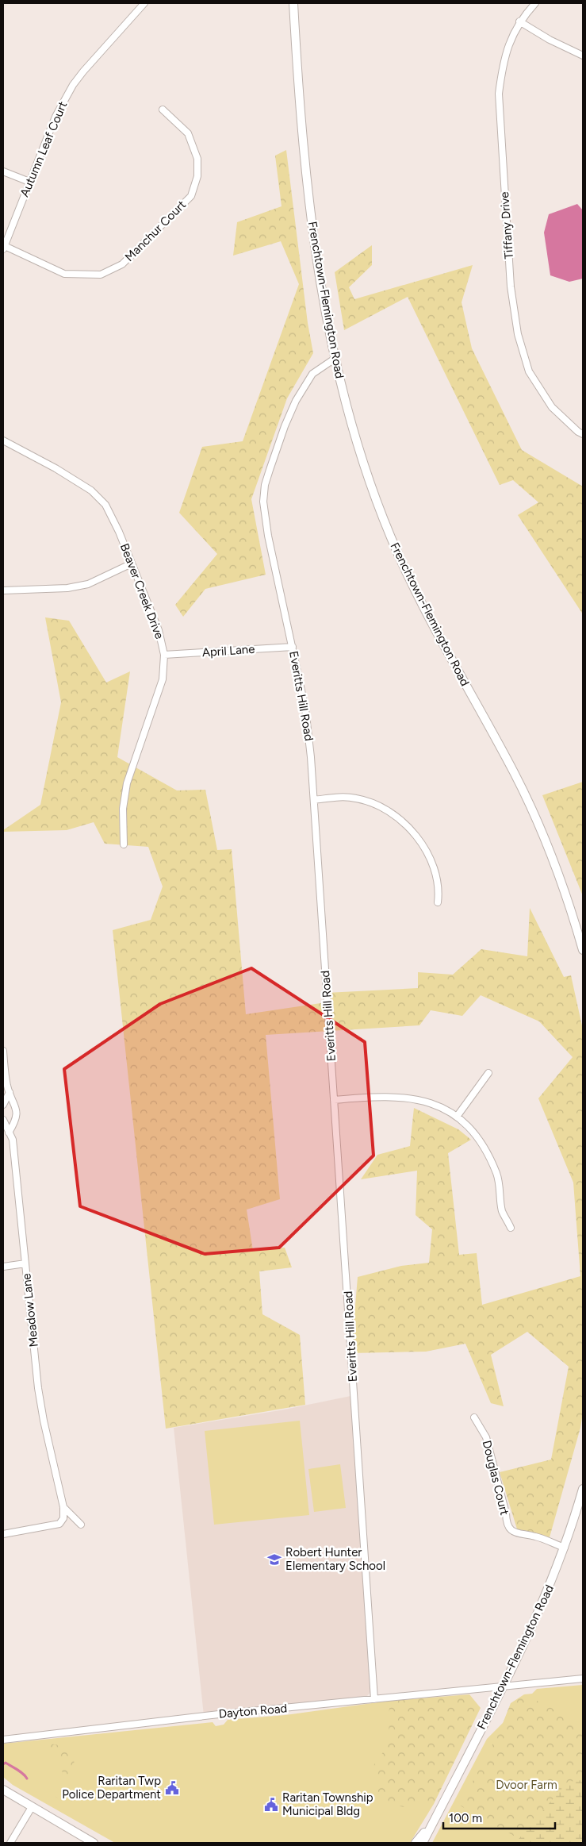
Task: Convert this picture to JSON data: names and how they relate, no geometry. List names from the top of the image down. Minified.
{"streets":{"main road":["Frenchtown-Flemington Road"],"street":["Autumn Leaf Court","Tiffany Drive","Manchur Court","Beaver Creek Drive","April Lane","Everitts Hill Road","Meadow Lane","Douglas Court","Dayton Road"]},"crossings":[["Autumn Leaf Court","Manchur Court"],["Frenchtown-Flemington Road","Everitts Hill Road"],["Frenchtown-Flemington Road","Douglas Court"],["Frenchtown-Flemington Road","Dayton Road"],["Beaver Creek Drive","April Lane"],["April Lane","Everitts Hill Road"],["Everitts Hill Road","Dayton Road"]],"parks":["Dvoor Farm"],"places":{"school or university":["Robert Hunter Elementary School"],"public building":["Raritan Twp Police Department","Raritan Township Municipal Bldg"]},"scale_bar":"100 m"}
